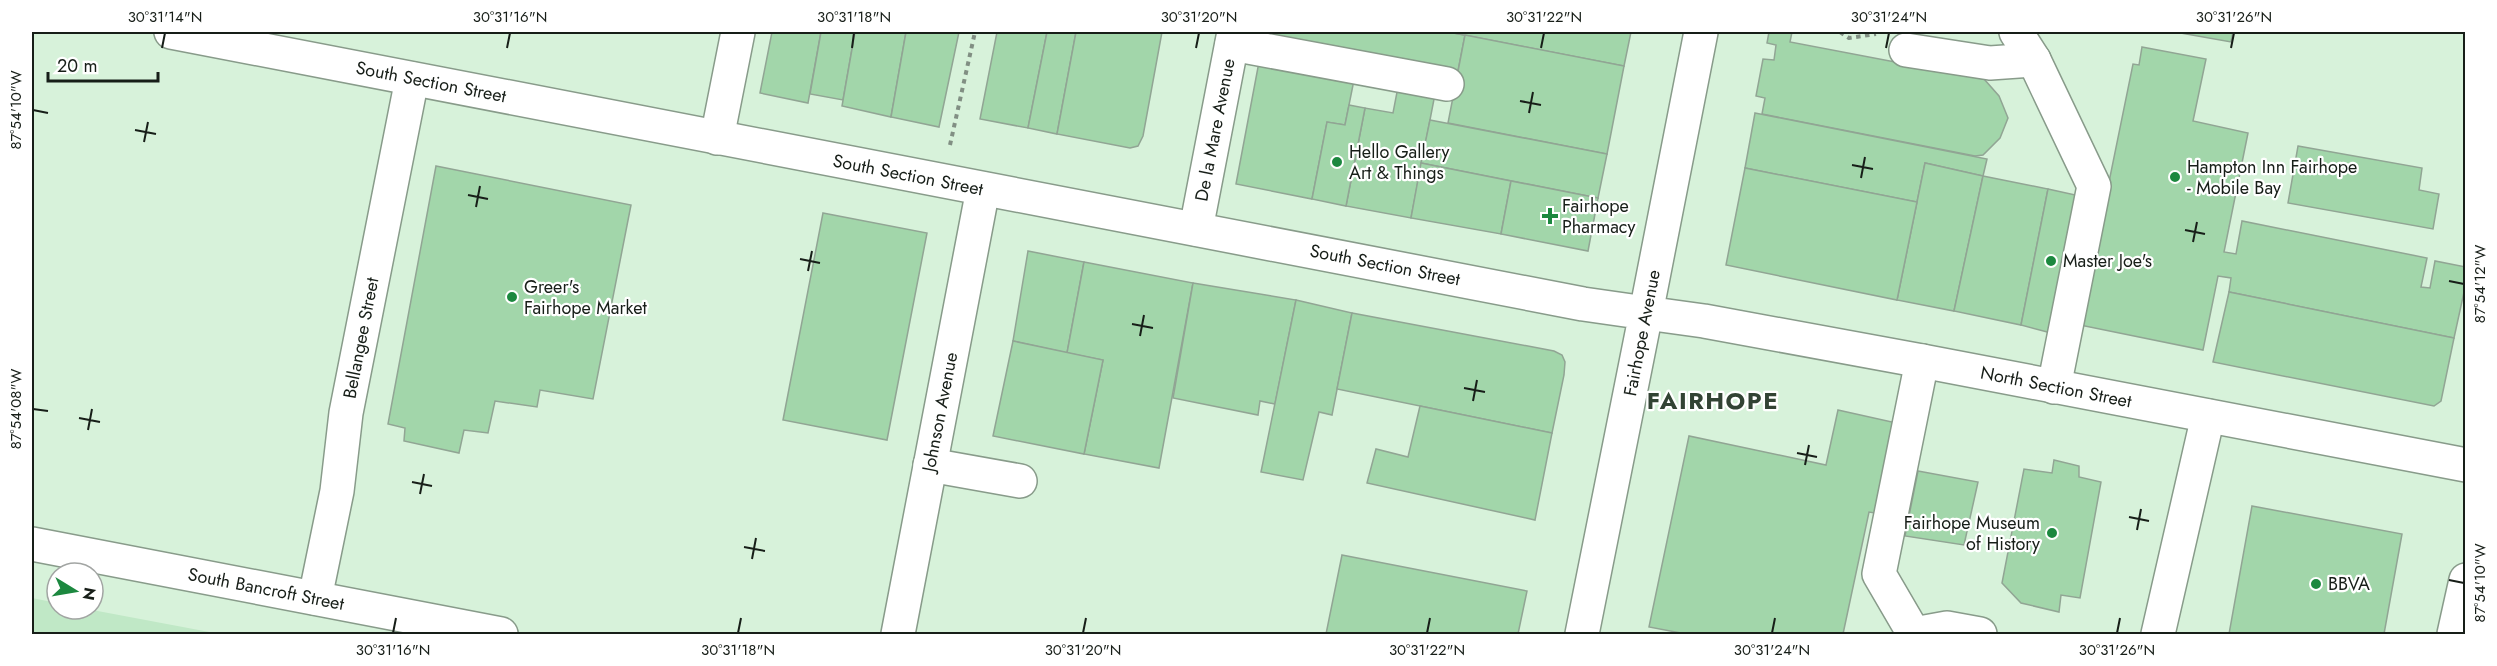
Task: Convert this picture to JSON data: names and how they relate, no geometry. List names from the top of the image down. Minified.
{"streets":{"street":["South Section Street","De la Mare Avenue","Fairhope Avenue","Bellangee Street","North Section Street","Johnson Avenue","South Bancroft Street"]},"crossings":[["South Section Street","De la Mare Avenue"],["South Section Street","Fairhope Avenue"],["South Section Street","Bellangee Street"],["South Section Street","North Section Street"],["South Section Street","Johnson Avenue"],["Fairhope Avenue","North Section Street"],["Bellangee Street","South Bancroft Street"]],"districts":["FAIRHOPE"],"places":{"other":["Hello Gallery Art & Things","Hampton Inn Fairhope - Mobile Bay","Master Joe's","Greer's Fairhope Market","Fairhope Museum of History","BBVA"],"health":["Fairhope Pharmacy"]},"scale_bar":"20 m","north":"right","coordinates":["30°31'14\"N","30°31'16\"N","30°31'18\"N","30°31'20\"N","30°31'22\"N","30°31'24\"N","30°31'26\"N","87°54'10\"W","87°54'12\"W","87°54'08\"W"]}
